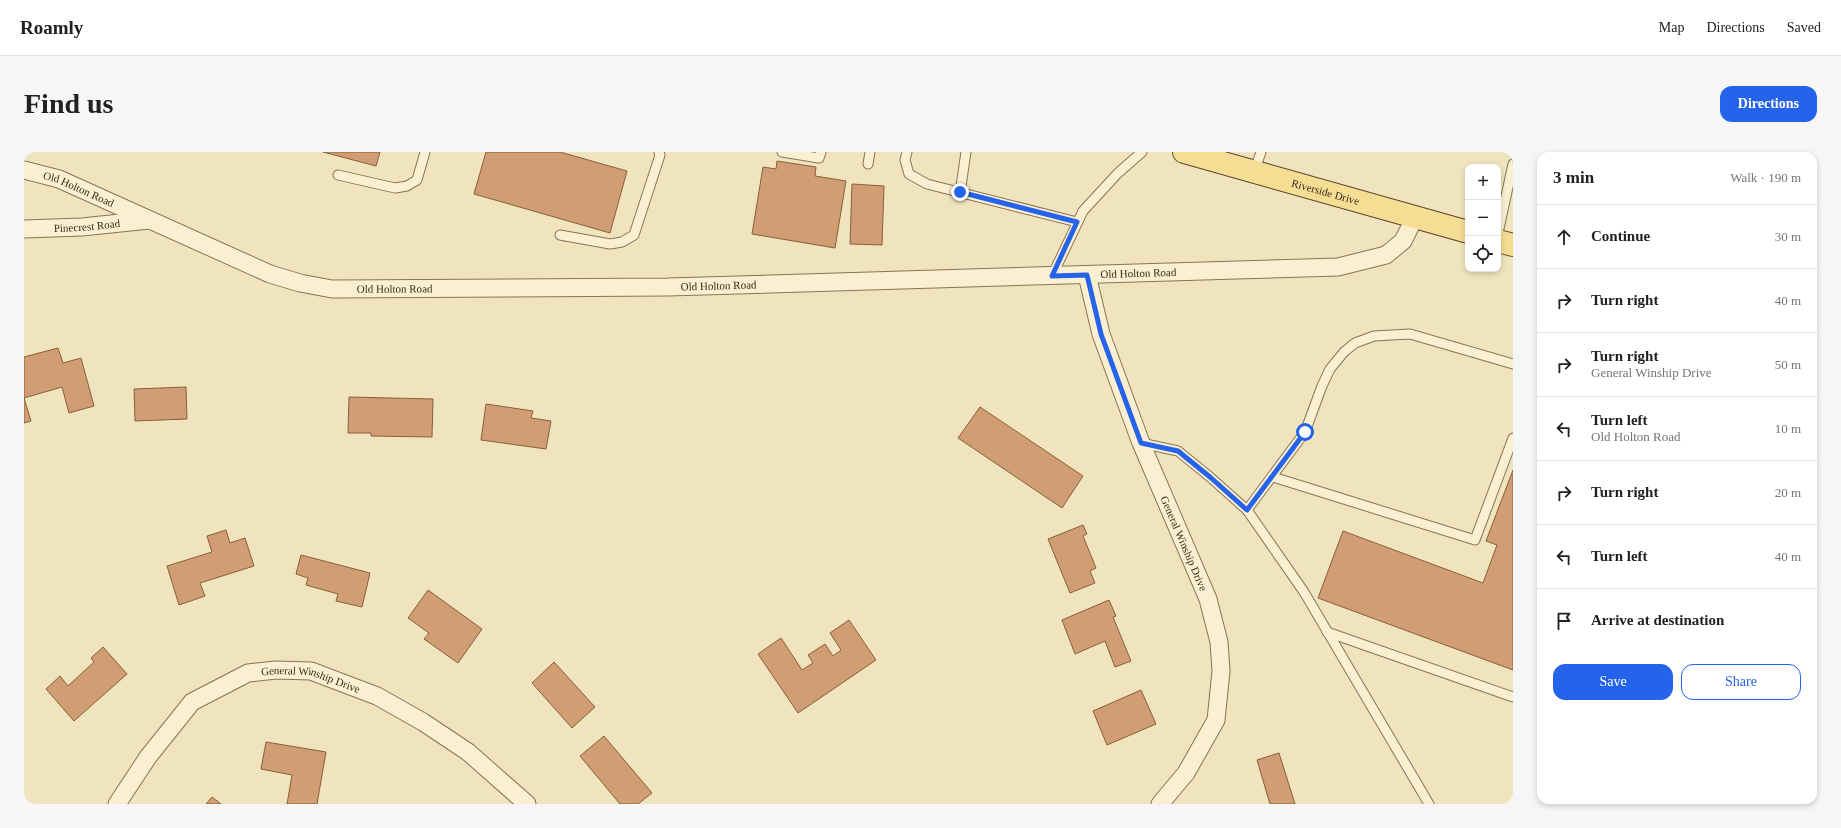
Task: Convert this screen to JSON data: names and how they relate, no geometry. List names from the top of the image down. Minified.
{"streets":{"main road":["Riverside Drive"],"street":["Old Holton Road","Pinecrest Road","General Winship Drive"]},"crossings":[["Old Holton Road","Riverside Drive"],["Old Holton Road","Pinecrest Road"],["Old Holton Road","General Winship Drive"]],"page":{"header":"Roamly","nav":["Map","Directions","Saved"],"buttons":["Directions",["Save","Share"]],"title":"Find us","heading":["3 min","Walk · 190 m"],"map_buttons":["+","−"],"list":[["Continue","30 m"],["Turn right","40 m"],["Turn right","General Winship Drive","50 m"],["Turn left","Old Holton Road","10 m"],["Turn right","20 m"],["Turn left","40 m"],"Arrive at destination"]}}
